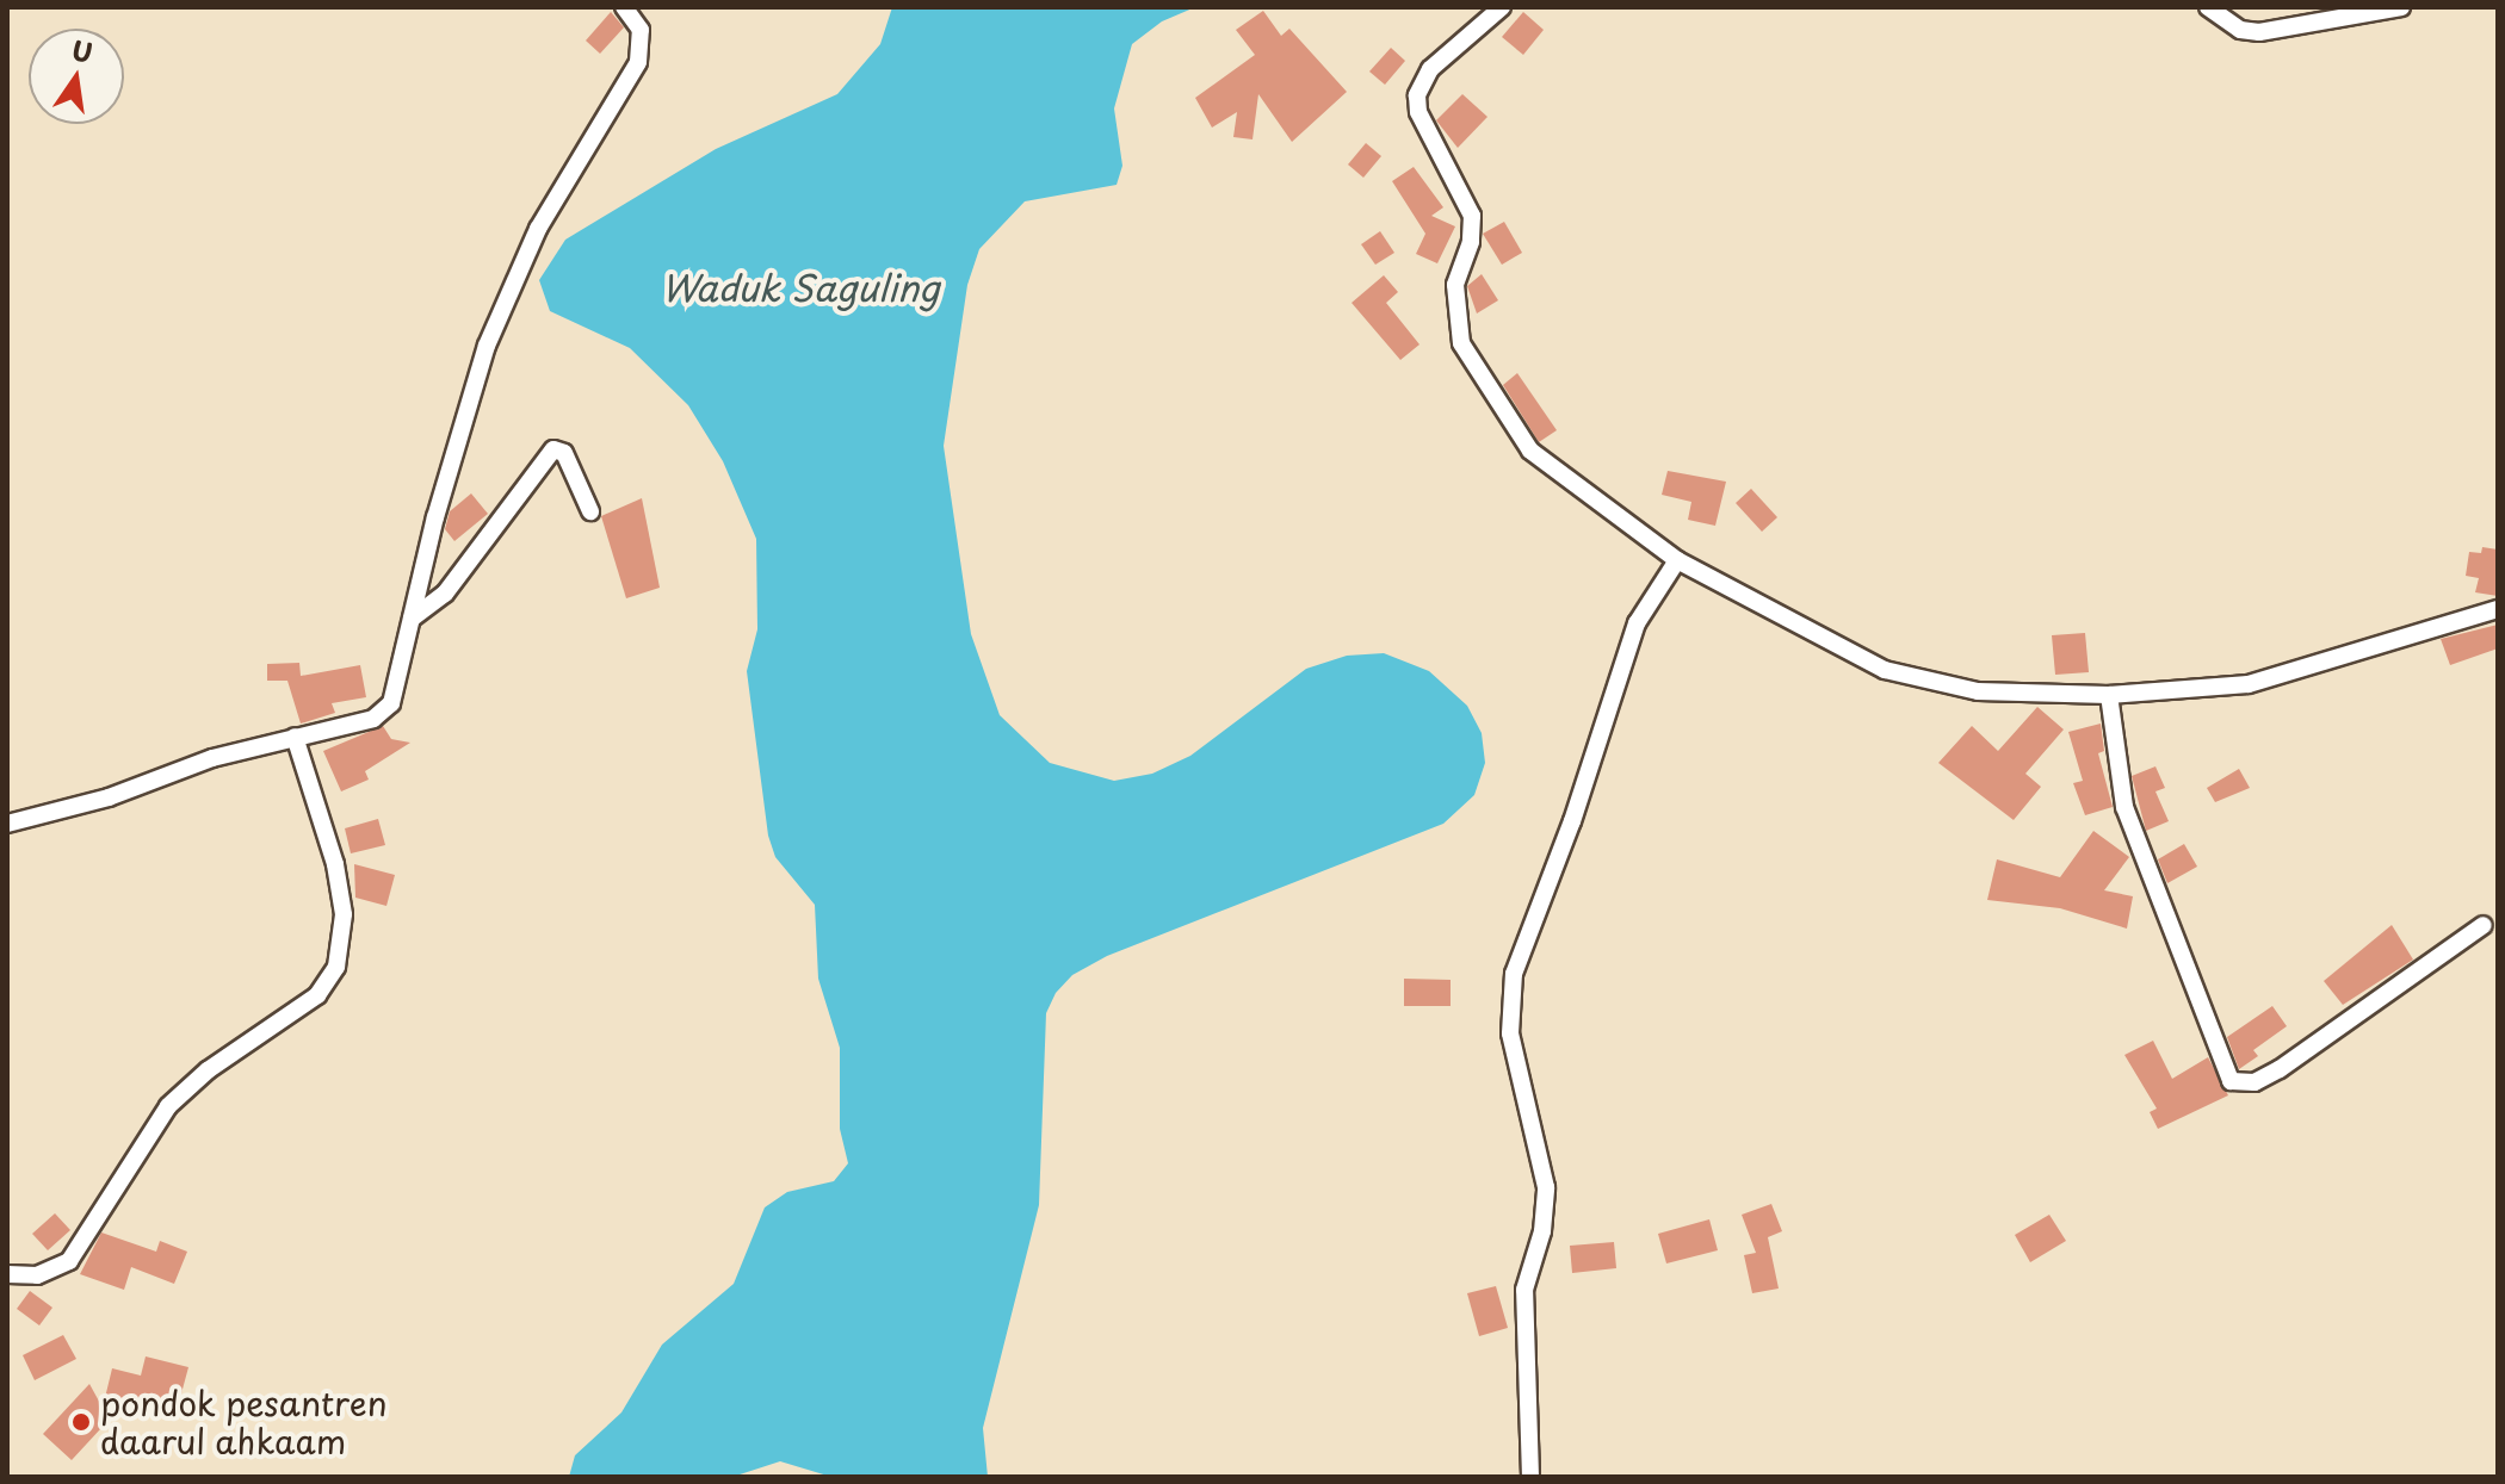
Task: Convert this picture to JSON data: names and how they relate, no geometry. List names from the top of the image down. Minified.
{"water":["Waduk Saguling"],"places":["pondok pesantren daarul ahkaam"],"north":"top"}
